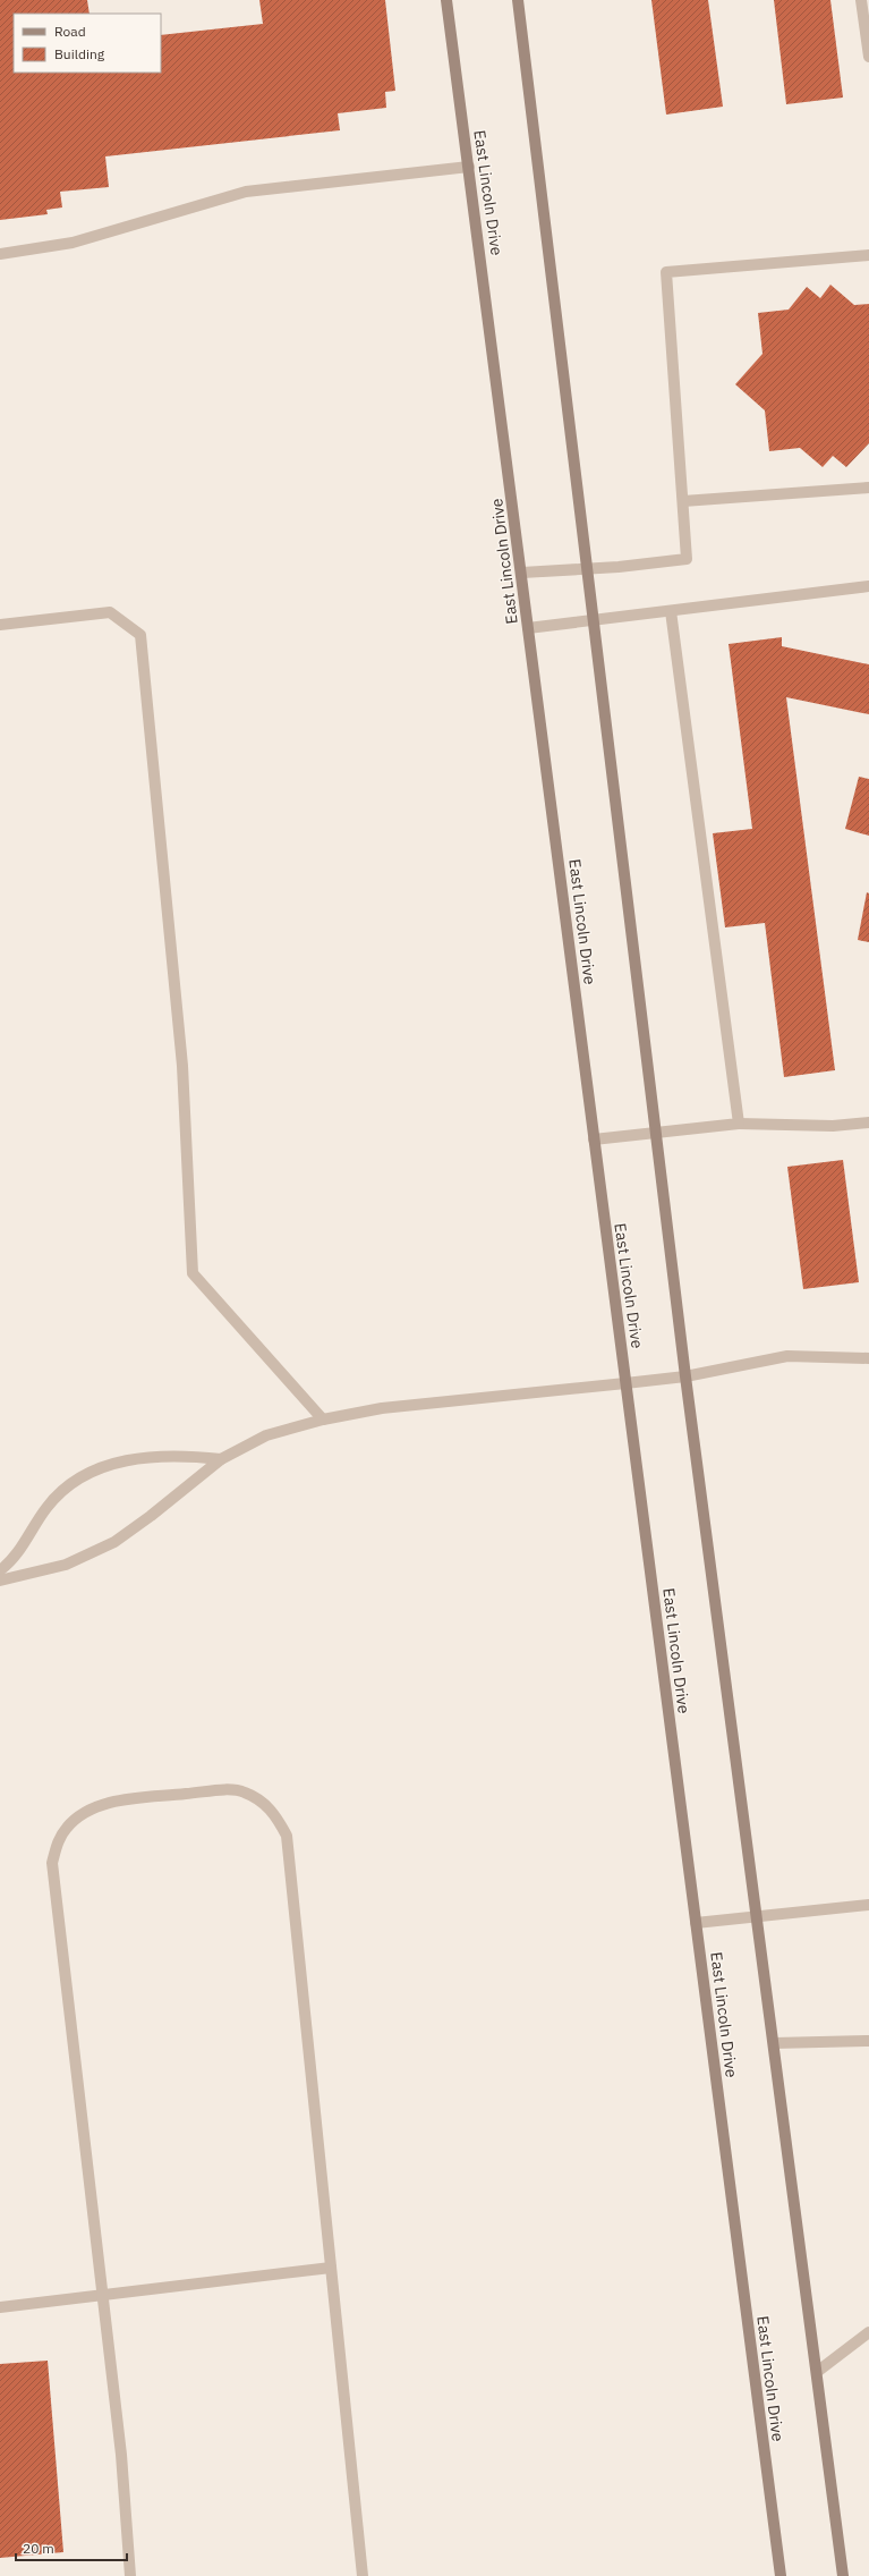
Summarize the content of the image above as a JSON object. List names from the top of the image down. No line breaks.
{"streets":{"main road":["East Lincoln Drive"]},"legend":["Road","Building"],"scale_bar":"20 m"}
